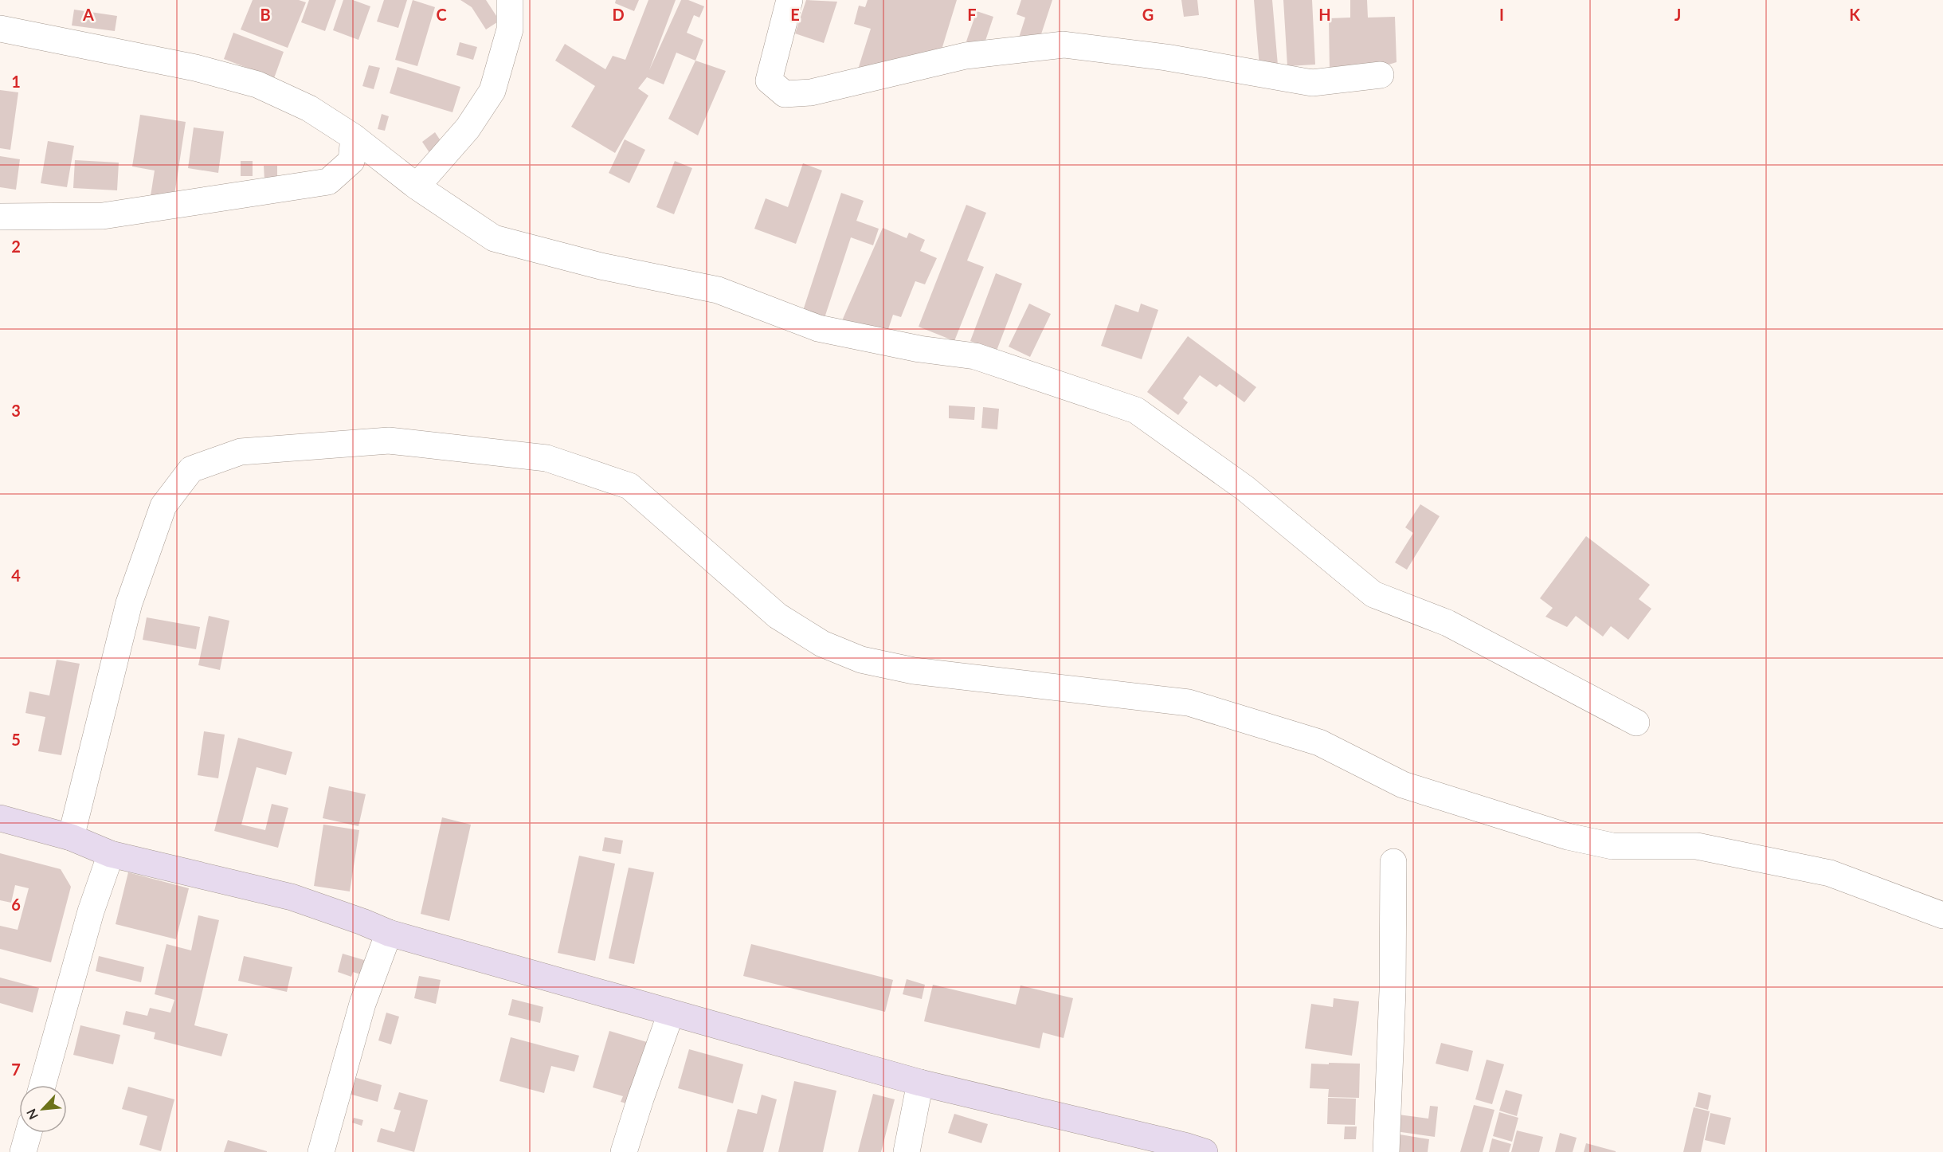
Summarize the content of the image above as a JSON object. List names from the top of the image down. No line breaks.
{"north":"bottom left","grid":{"columns":["A","B","C","D","E","F","G","H","I","J","K"],"rows":["1","2","3","4","5","6","7"]}}
